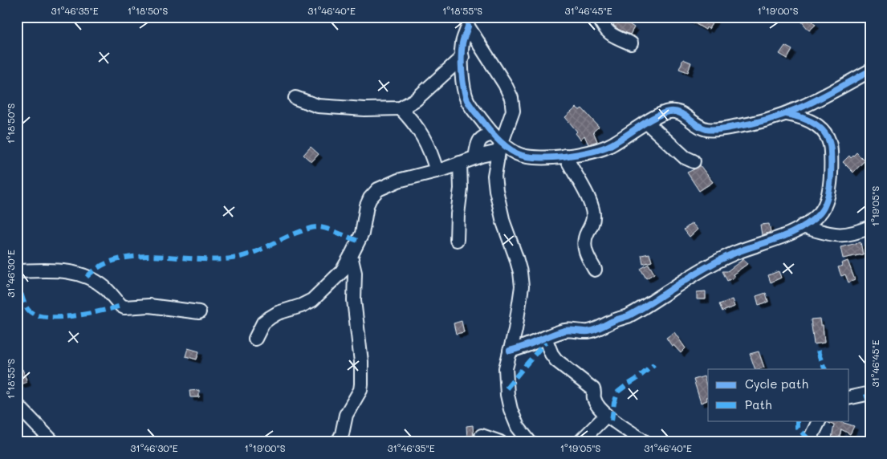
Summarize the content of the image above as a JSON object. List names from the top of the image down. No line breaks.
{"legend":["Cycle path","Path"],"coordinates":["31°46'35\"E","1°18'50\"S","31°46'40\"E","1°18'55\"S","31°46'45\"E","1°19'00\"S","1°19'05\"S","31°46'30\"E"]}
